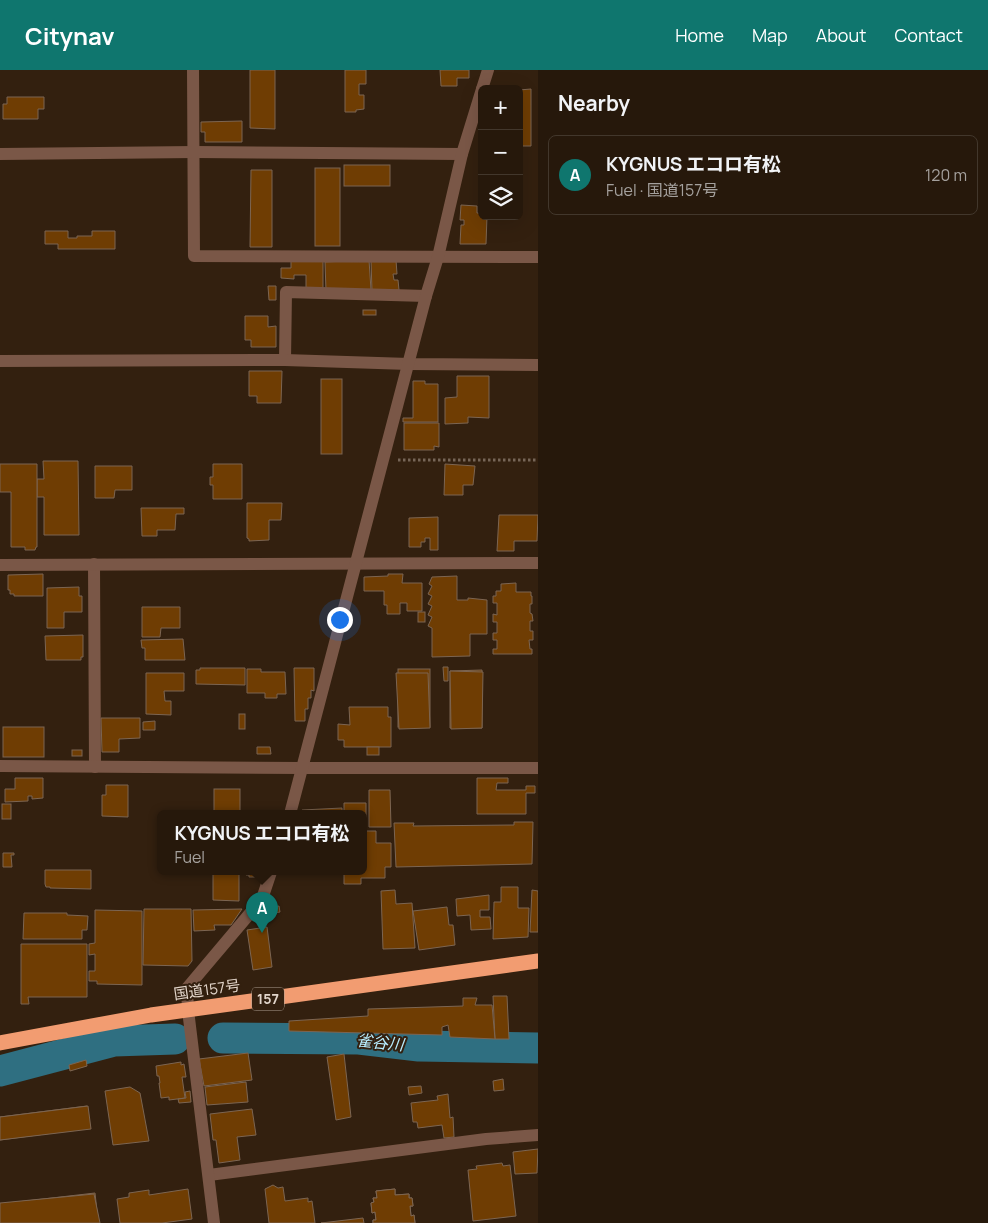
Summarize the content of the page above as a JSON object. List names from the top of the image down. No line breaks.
{"streets":{"highway":["国道157号","157"]},"water":["雀谷川"],"page":{"header":"Citynav","nav":["Home","Map","About","Contact"],"heading":"Nearby","map_buttons":["+","−"],"list":[{"mark":"A","name":"KYGNUS エコロ有松","note":"Fuel · 国道157号","value":"120 m"}],"popup":["KYGNUS エコロ有松","Fuel"],"pins":"A"}}
